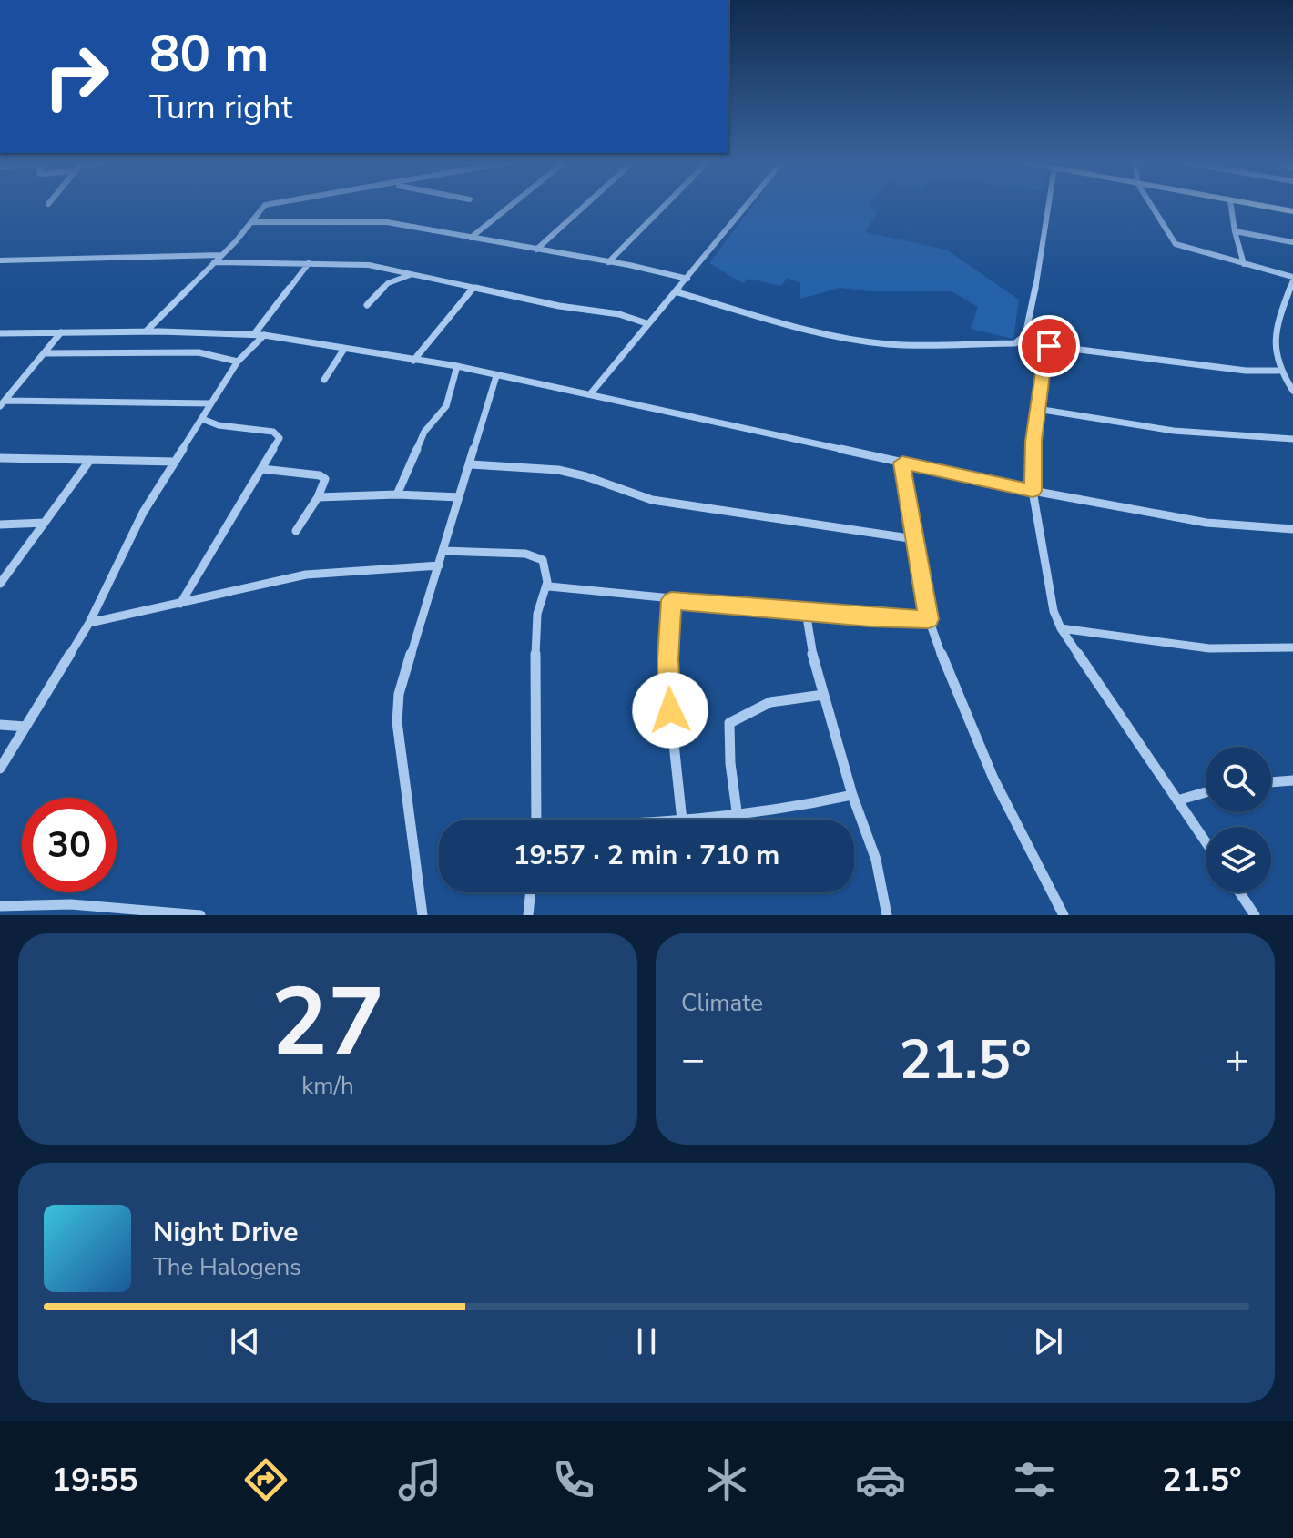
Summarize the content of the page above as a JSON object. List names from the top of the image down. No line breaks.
{"page":{"turn":["80 m","Turn right"],"limit":"30","trip":"19:57 · 2 min · 710 m","tile":[["27","km/h"],"Climate"],"heat":["−","21.5°","+"],"song":["Night Drive","The Halogens"],"tabs":["19:55","21.5°"]}}
